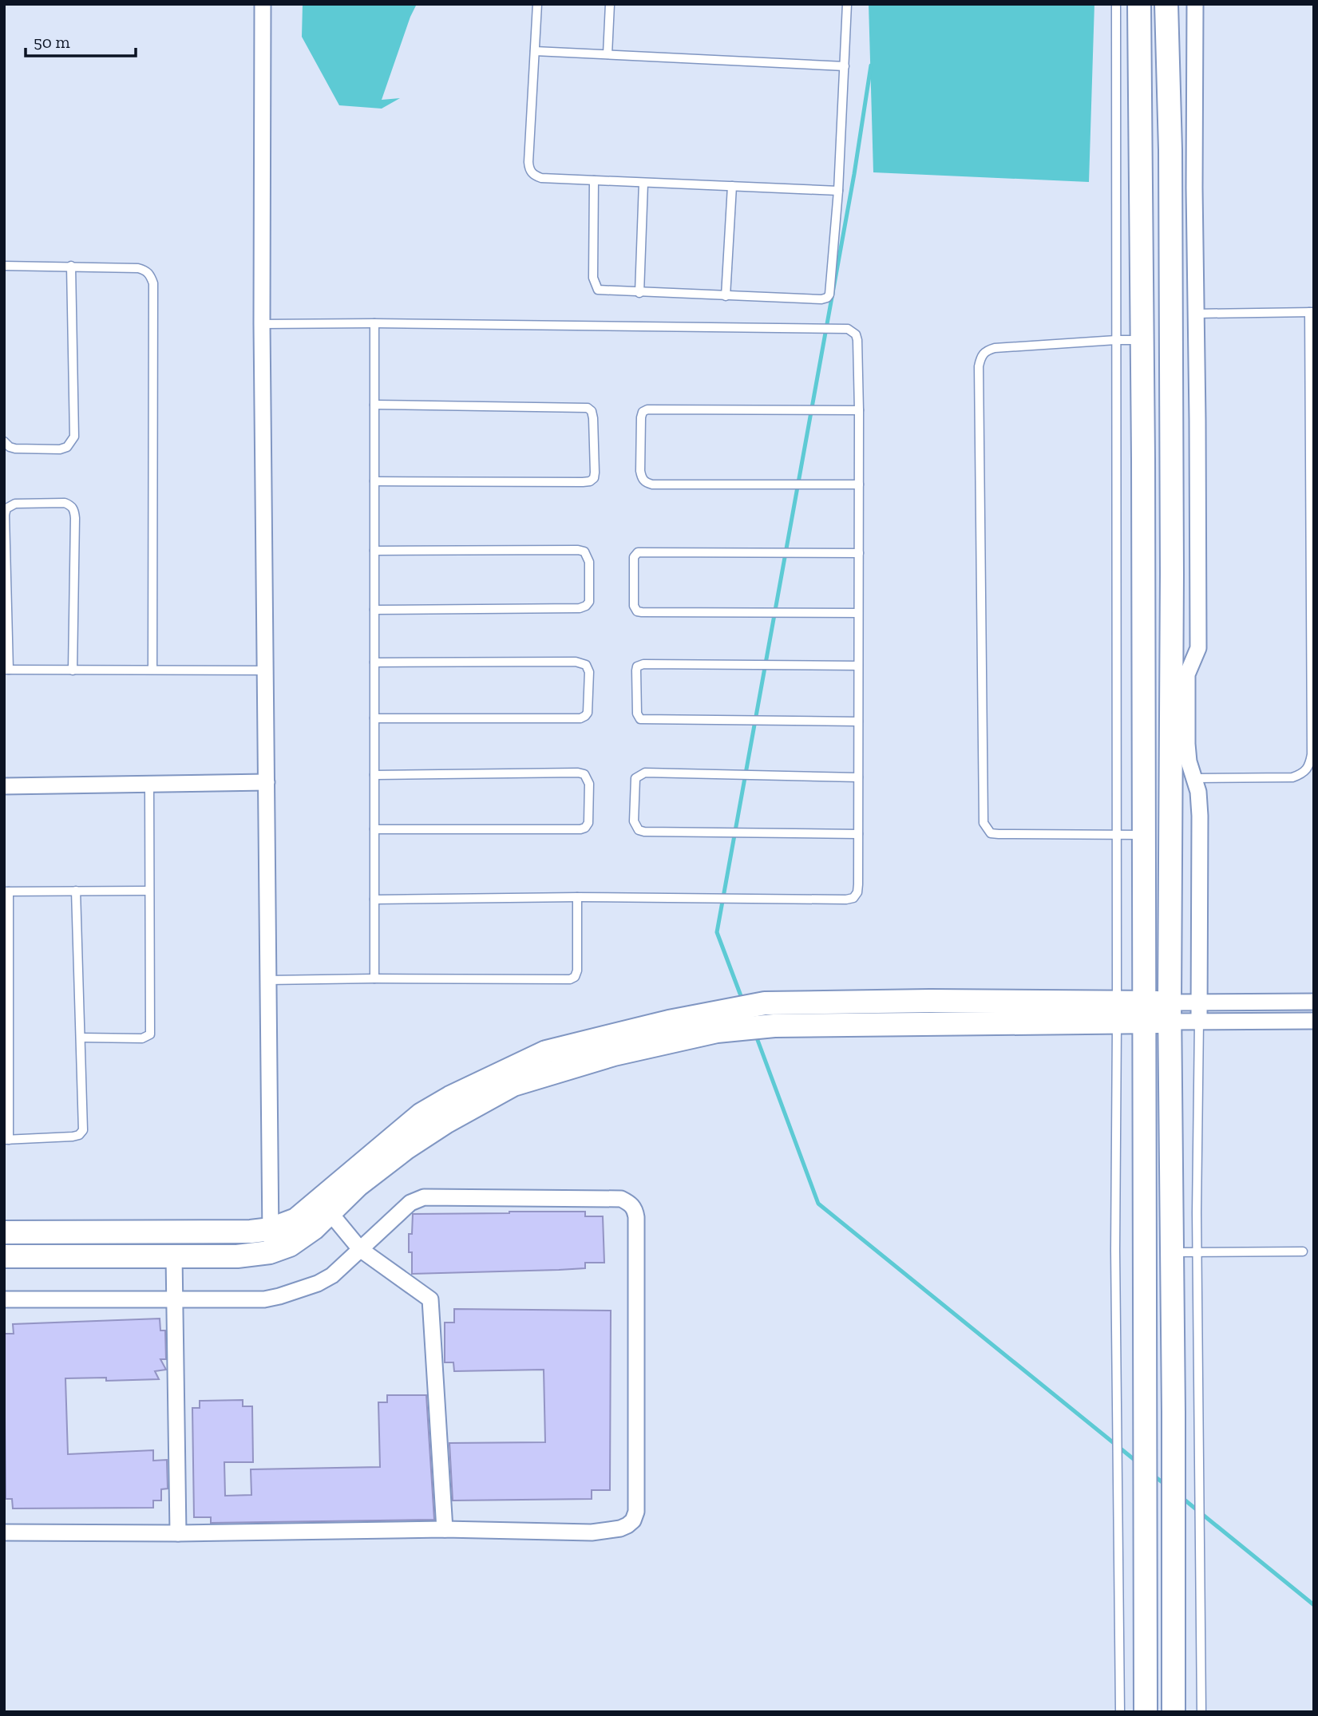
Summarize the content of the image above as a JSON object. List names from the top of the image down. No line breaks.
{"scale_bar":"50 m"}
